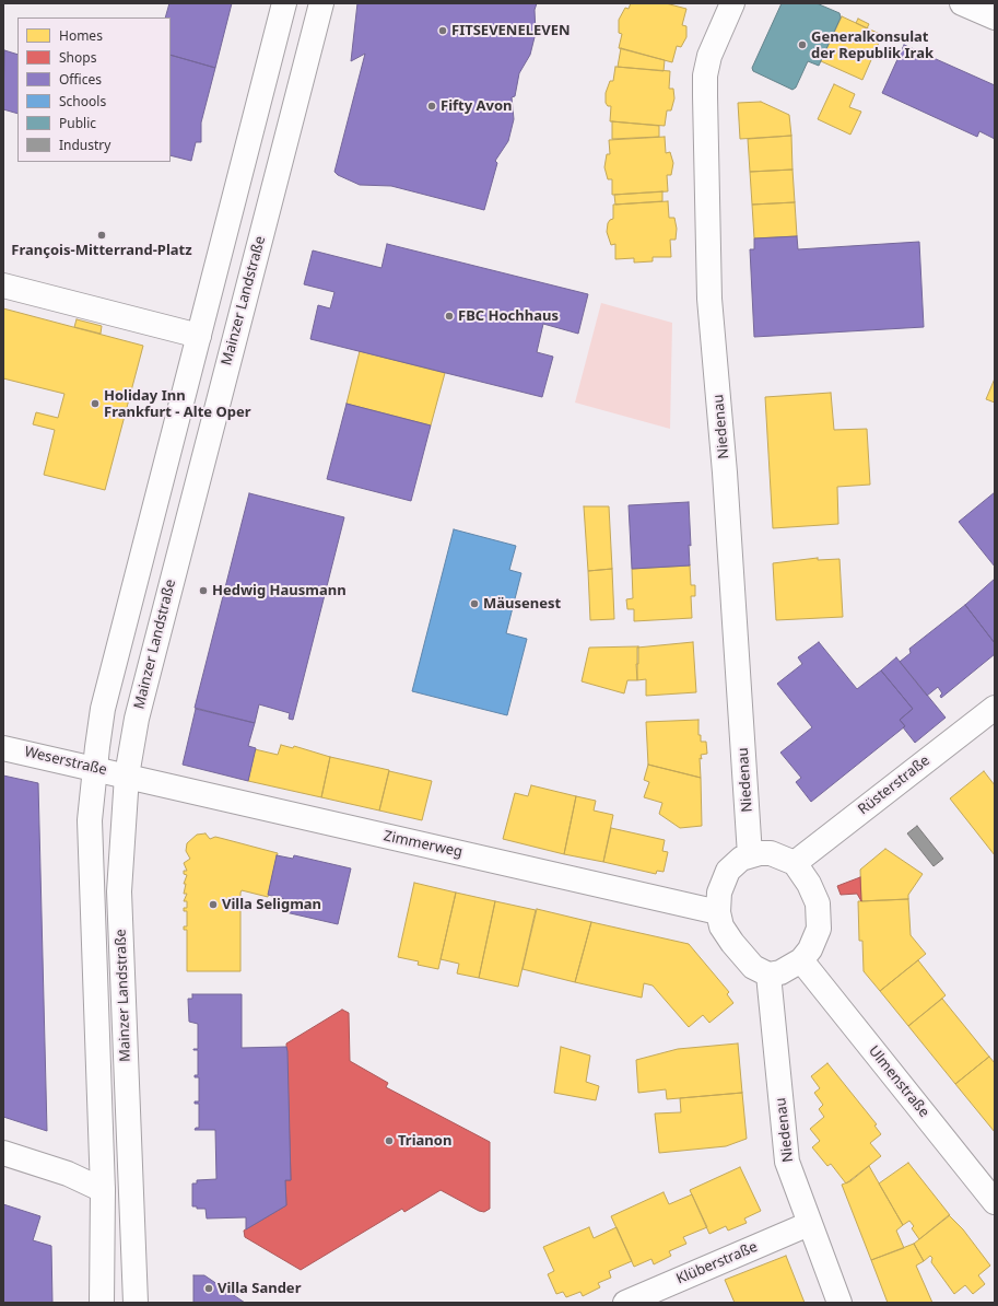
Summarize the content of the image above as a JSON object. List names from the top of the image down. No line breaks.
{"streets":{"street":["Mainzer Landstraße","Niedenau","Weserstraße","Rüsterstraße","Zimmerweg","Ulmenstraße","Klüberstraße"]},"crossings":[["Mainzer Landstraße","Weserstraße"],["Mainzer Landstraße","Zimmerweg"],["Niedenau","Rüsterstraße"],["Niedenau","Zimmerweg"],["Niedenau","Ulmenstraße"],["Niedenau","Klüberstraße"],["Weserstraße","Zimmerweg"],["Rüsterstraße","Zimmerweg"],["Rüsterstraße","Ulmenstraße"],["Zimmerweg","Ulmenstraße"]],"places":["FITSEVENELEVEN","Generalkonsulat der Republik Irak","Fifty Avon","François-Mitterrand-Platz","FBC Hochhaus","Holiday Inn Frankfurt - Alte Oper","Hedwig Hausmann","Mäusenest","Villa Seligman","Trianon","Villa Sander"],"legend":["Homes","Shops","Offices","Schools","Public","Industry"]}
